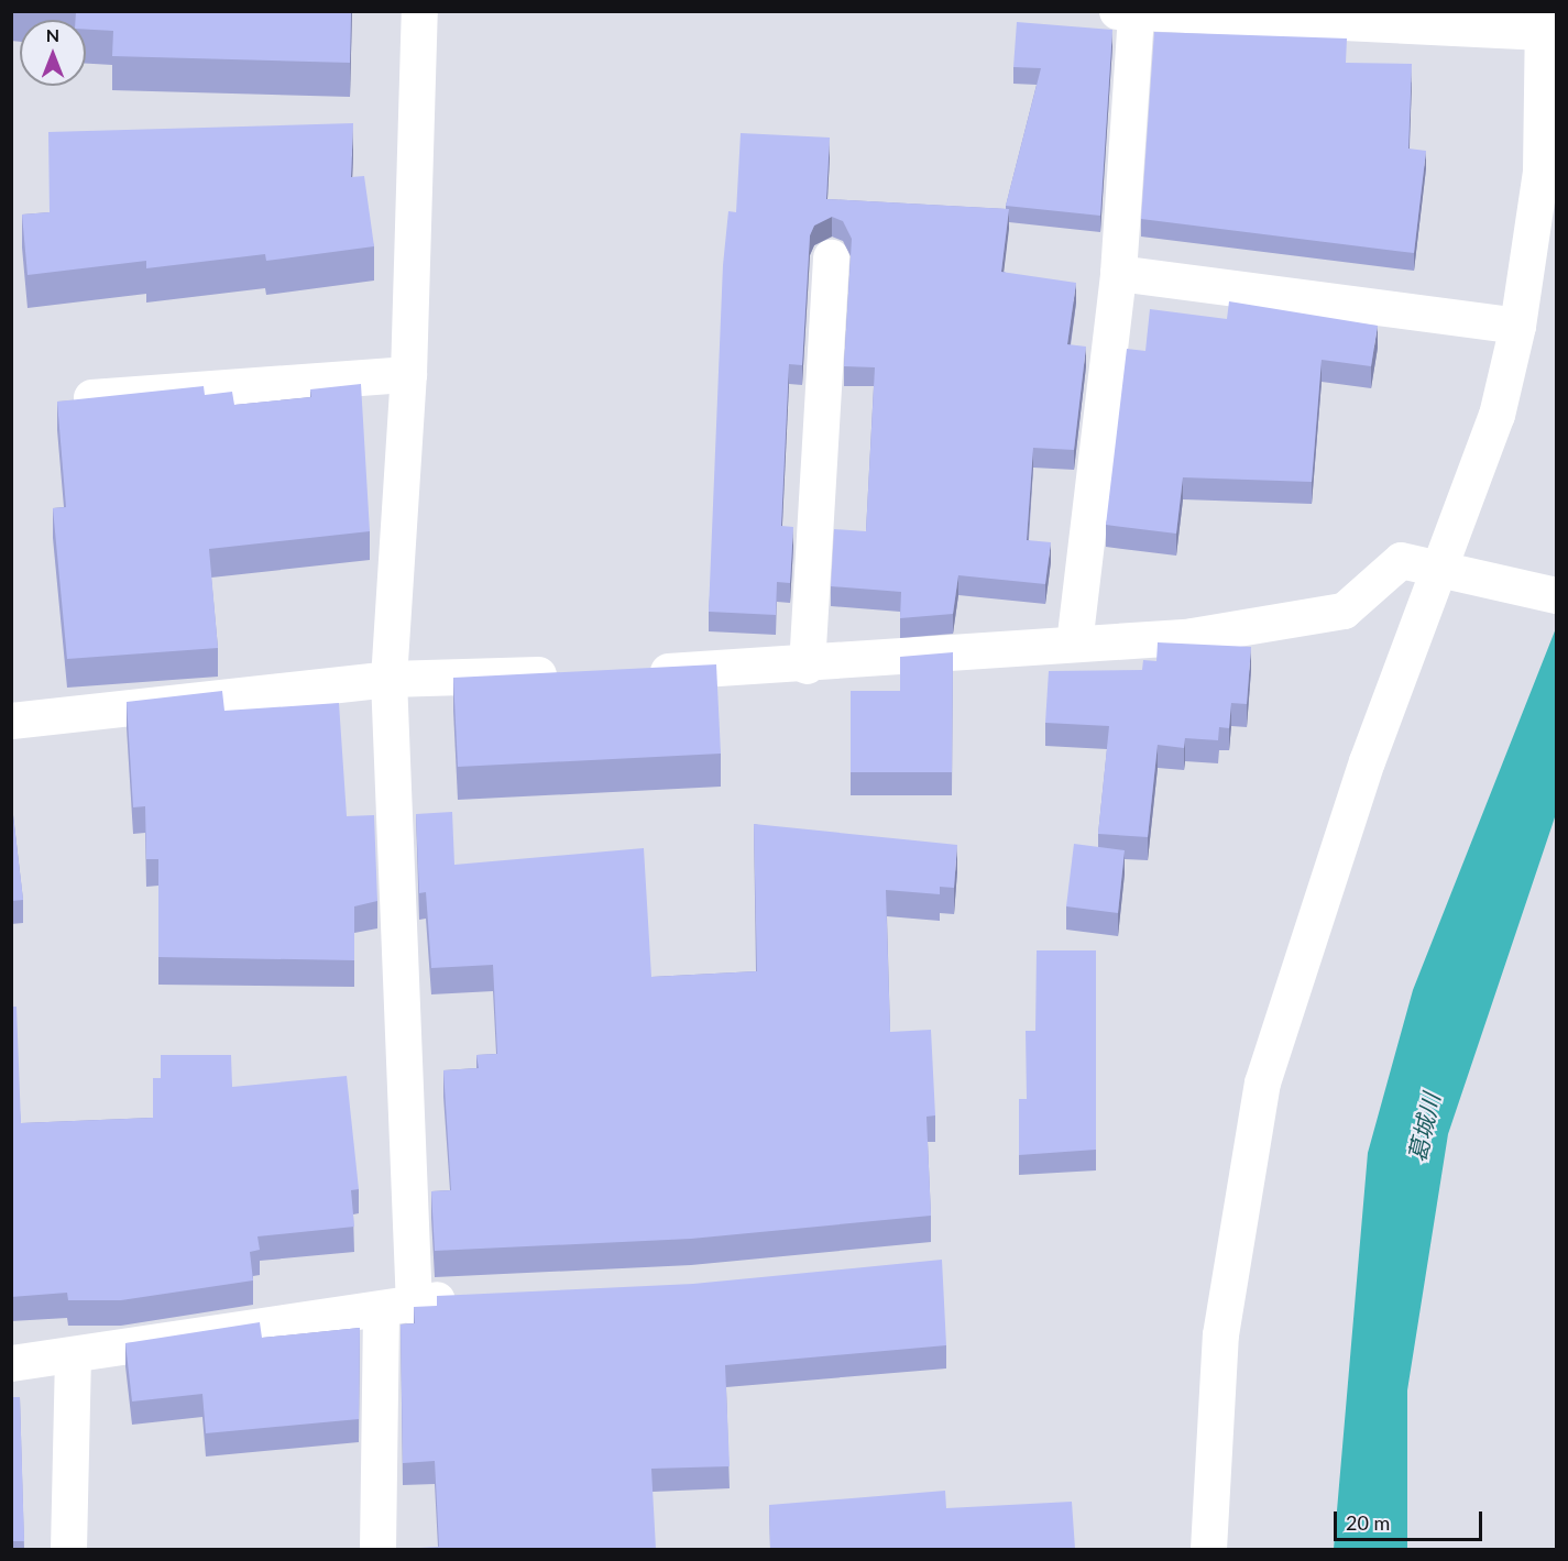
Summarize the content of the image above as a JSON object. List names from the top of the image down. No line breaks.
{"water":["葛城川"],"scale_bar":"20 m","north":"top"}
